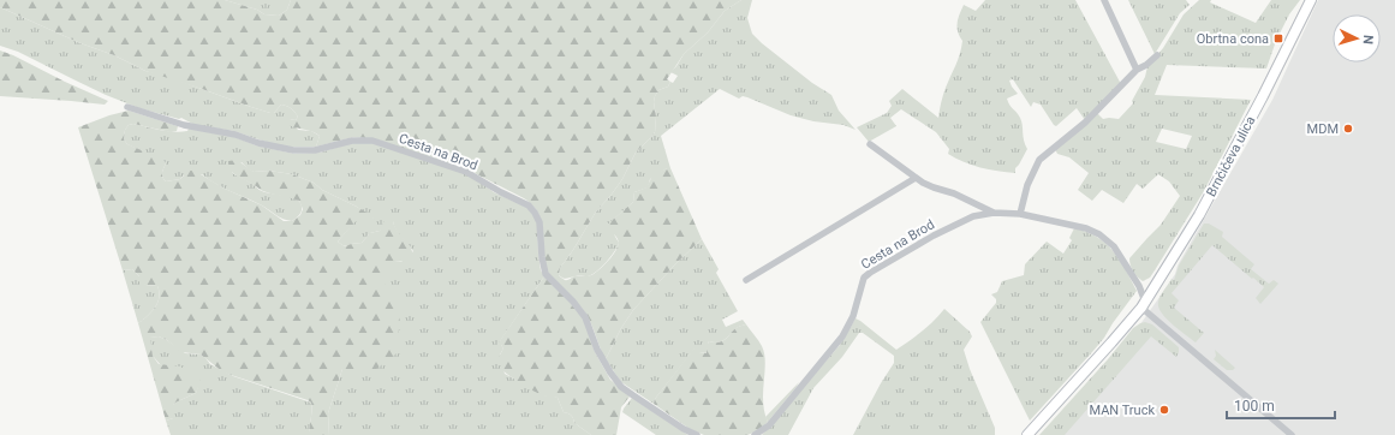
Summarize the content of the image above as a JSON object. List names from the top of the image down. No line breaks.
{"streets":{"street":["Cesta na Brod","Brnčičeva ulica"]},"crossings":[["Cesta na Brod","Brnčičeva ulica"]],"places":{"transit":["Obrtna cona"],"other":["MDM","MAN Truck"]},"scale_bar":"100 m","north":"right"}
